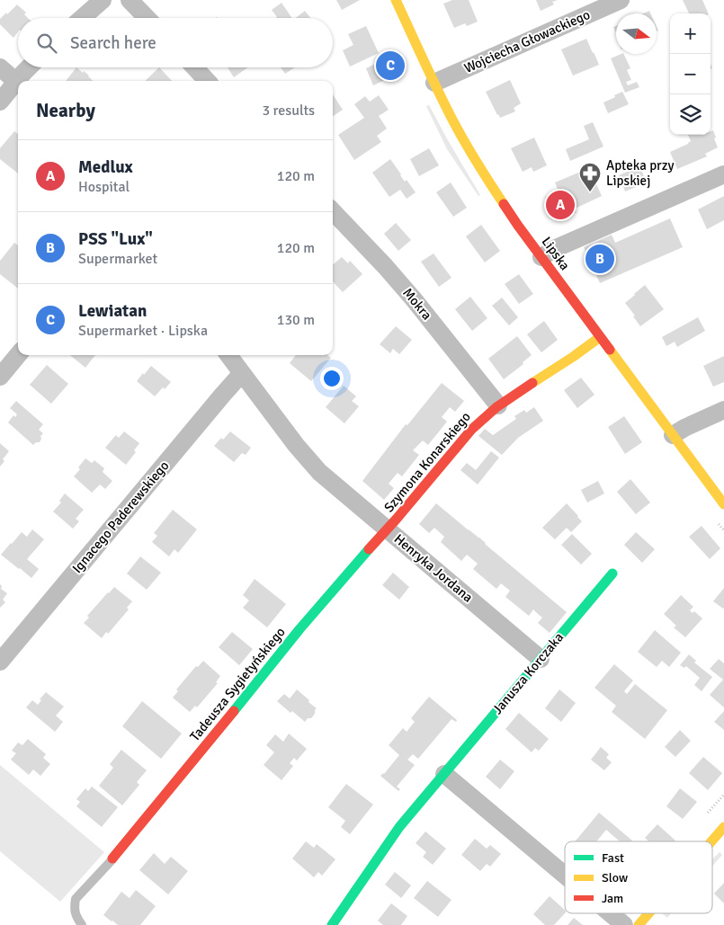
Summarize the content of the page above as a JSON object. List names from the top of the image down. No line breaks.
{"streets":{"street":["Wojciecha Głowackiego","Lipska","Mokra","Szymona Konarskiego","Ignacego Paderewskiego","Henryka Jordana","Janusza Korczaka","Tadeusza Sygietyńskiego"]},"crossings":[["Wojciecha Głowackiego","Lipska"],["Lipska","Szymona Konarskiego"],["Mokra","Szymona Konarskiego"],["Szymona Konarskiego","Henryka Jordana"],["Szymona Konarskiego","Tadeusza Sygietyńskiego"],["Ignacego Paderewskiego","Henryka Jordana"],["Henryka Jordana","Janusza Korczaka"],["Henryka Jordana","Tadeusza Sygietyńskiego"]],"places":{"pharmacy":["Apteka przy Lipskiej"]},"legend":["Fast","Slow","Jam"],"north":"right","page":{"map_buttons":["+","−"],"search":"Search here","pins":["C","A","B"],"heading":["Nearby","3 results"],"list":[{"mark":"A","name":"Medlux","note":"Hospital","value":"120 m"},{"mark":"B","name":"PSS \"Lux\"","note":"Supermarket","value":"120 m"},{"mark":"C","name":"Lewiatan","note":"Supermarket · Lipska","value":"130 m"}]}}
